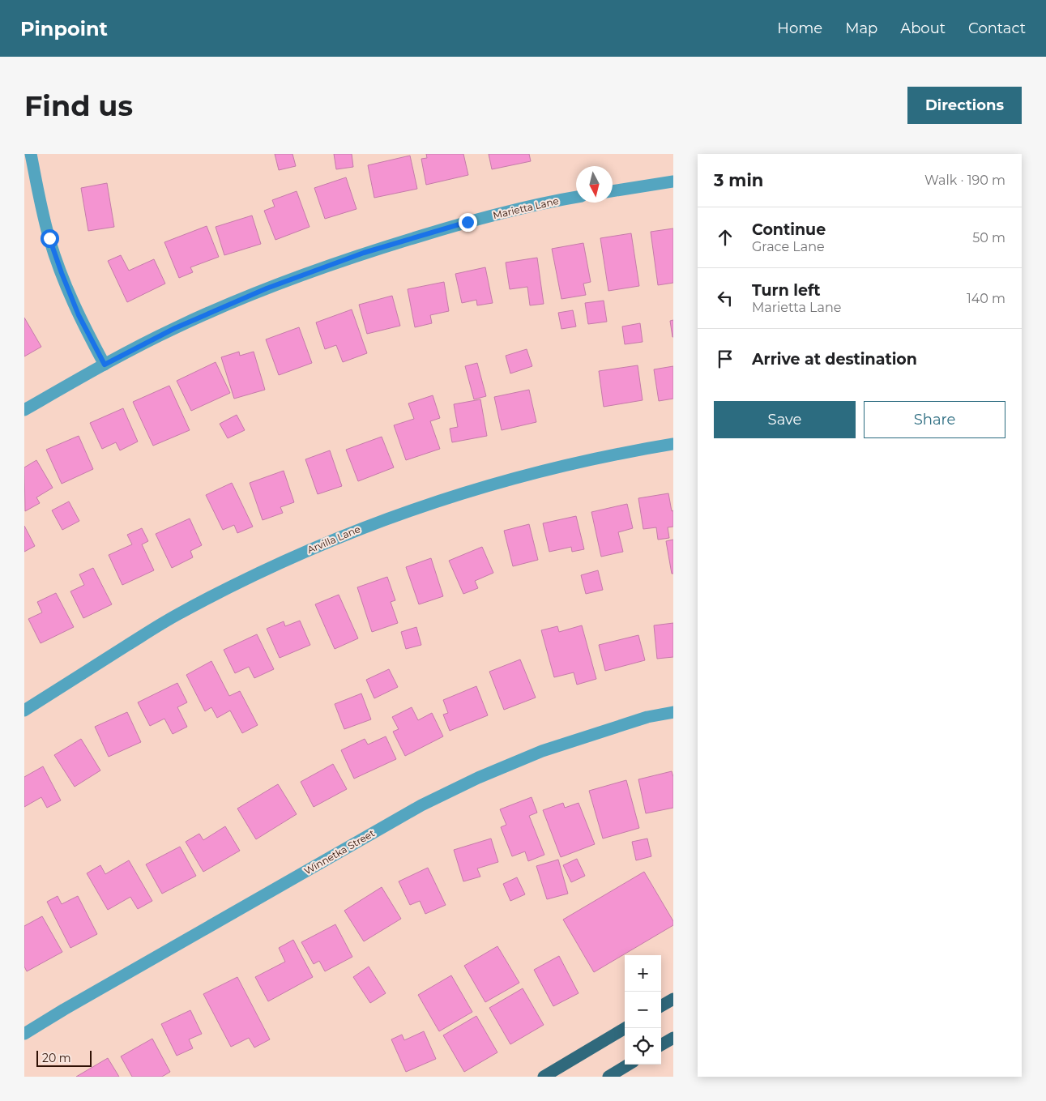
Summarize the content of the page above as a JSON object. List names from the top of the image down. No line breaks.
{"streets":{"street":["Marietta Lane","Arvilla Lane","Winnetka Street"]},"scale_bar":"20 m","north":"bottom","page":{"header":"Pinpoint","nav":["Home","Map","About","Contact"],"buttons":["Directions",["Save","Share"]],"title":"Find us","heading":["3 min","Walk · 190 m"],"list":[["Continue","Grace Lane","50 m"],["Turn left","Marietta Lane","140 m"],"Arrive at destination"],"map_buttons":["+","−"],"scale":"20 m"}}
